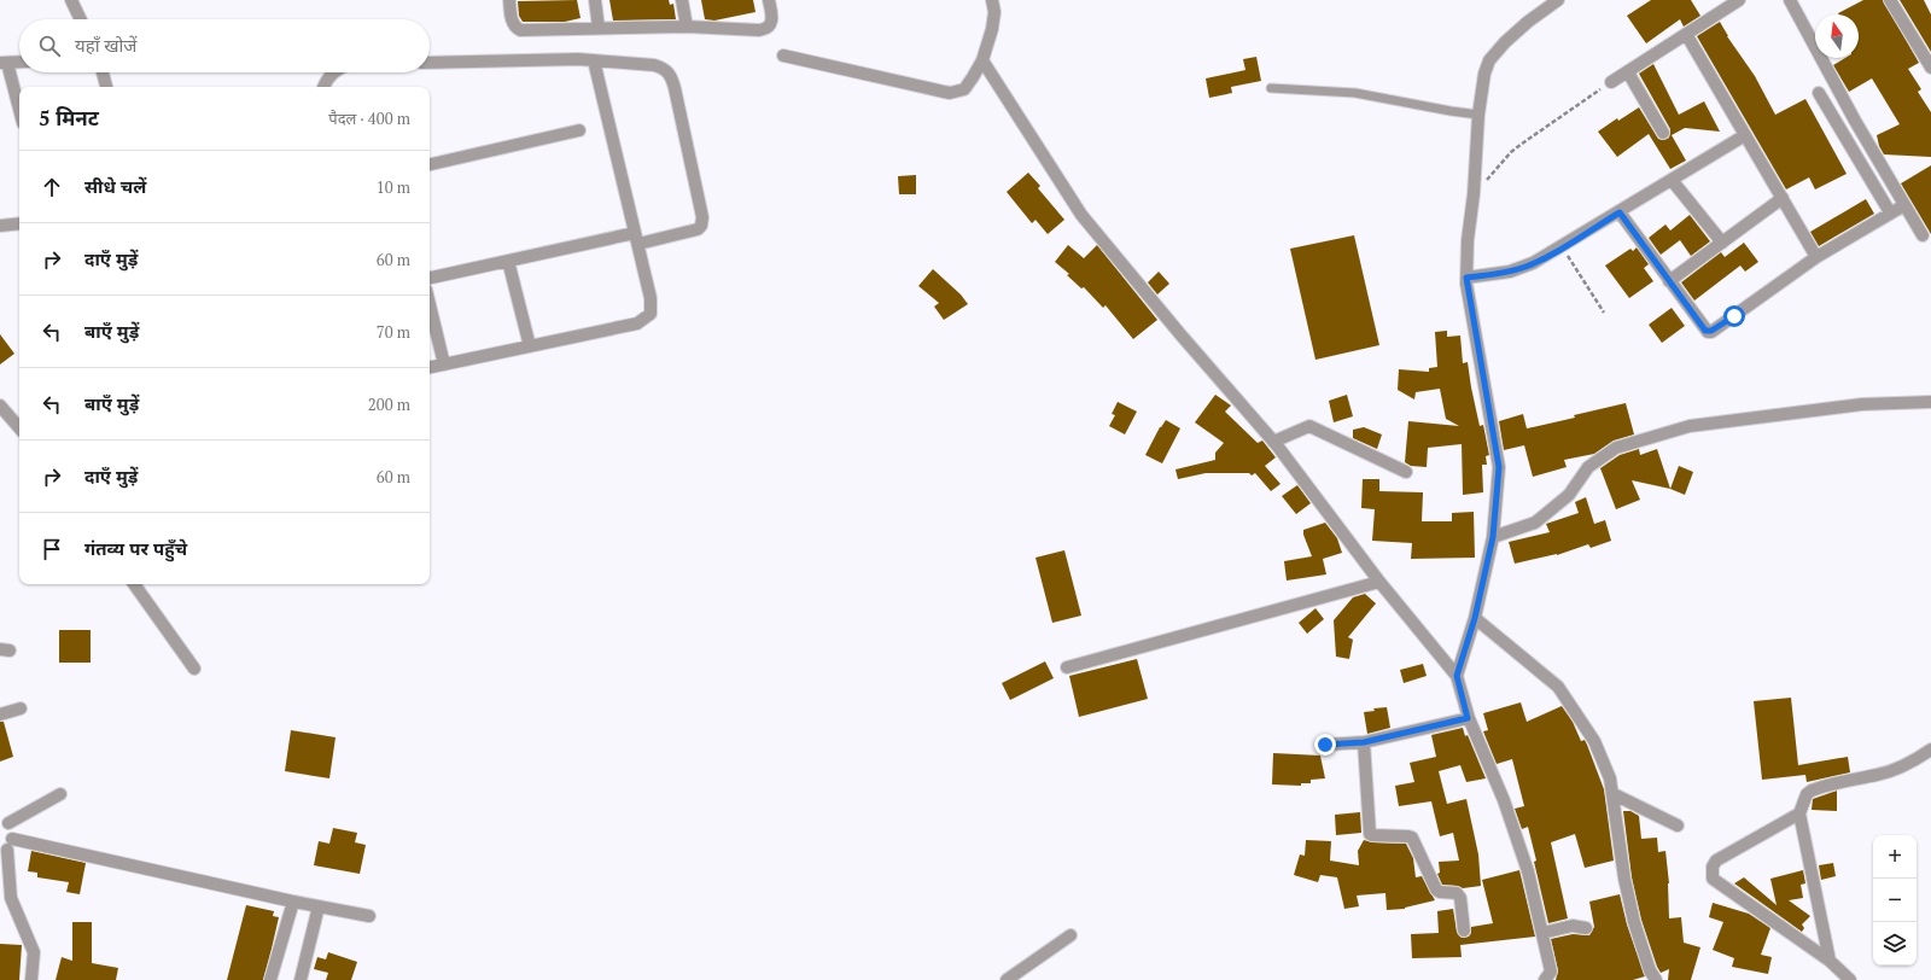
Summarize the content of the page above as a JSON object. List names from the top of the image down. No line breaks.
{"north":"top","page":{"search":"यहाँ खोजें","heading":["5 मिनट","पैदल · 400 m"],"list":[["सीधे चलें","10 m"],["दाएँ मुड़ें","60 m"],["बाएँ मुड़ें","70 m"],["बाएँ मुड़ें","200 m"],["दाएँ मुड़ें","60 m"],"गंतव्य पर पहुँचे"],"map_buttons":["+","−"]}}
